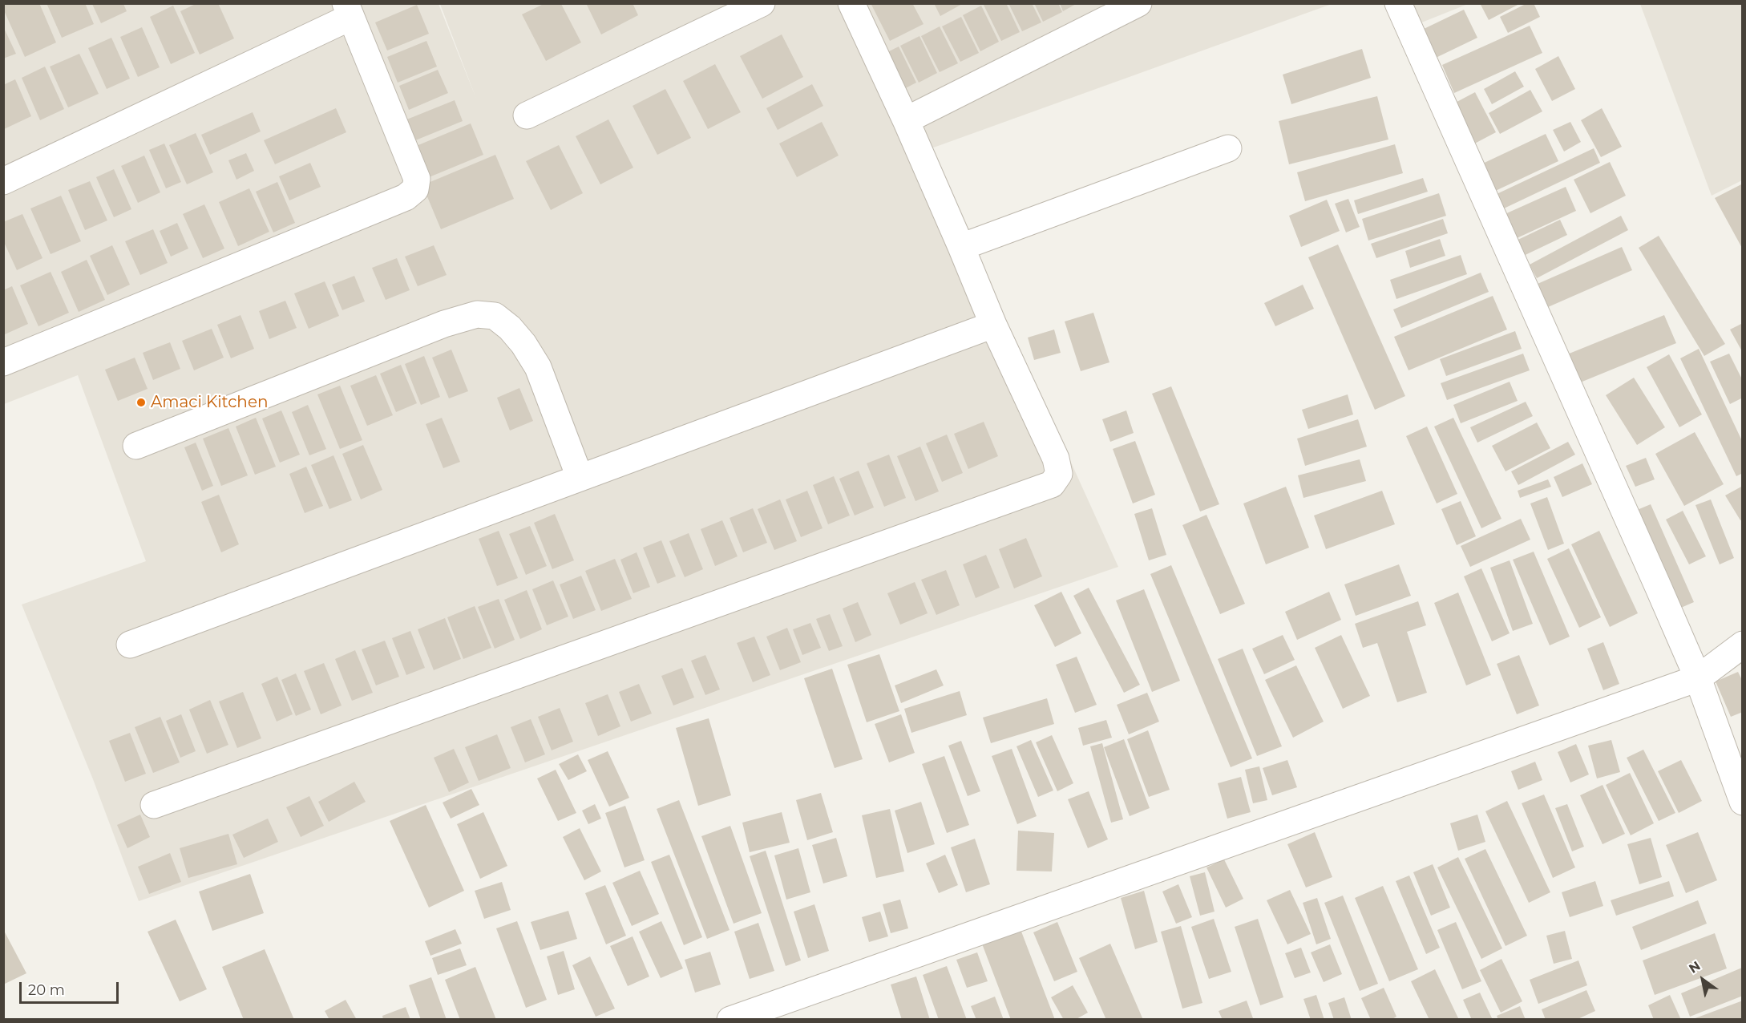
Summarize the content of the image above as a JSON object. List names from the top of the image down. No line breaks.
{"places":["Amaci Kitchen"],"scale_bar":"20 m","north":"top left"}
